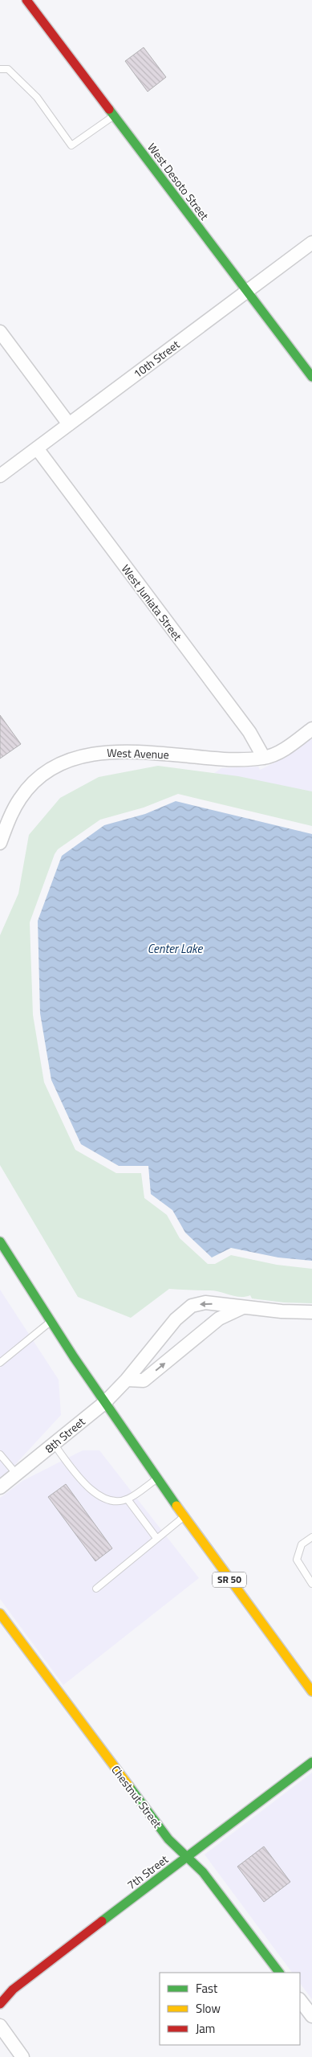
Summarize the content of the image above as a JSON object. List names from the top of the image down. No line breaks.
{"streets":{"main road":["West Desoto Street","SR 50","Chestnut Street","7th Street"],"street":["10th Street","West Juniata Street","West Avenue","8th Street"]},"crossings":[["West Desoto Street","10th Street"],["10th Street","West Juniata Street"],["West Juniata Street","West Avenue"],["8th Street","SR 50"],["Chestnut Street","7th Street"]],"water":["Center Lake"],"legend":["Fast","Slow","Jam"]}
